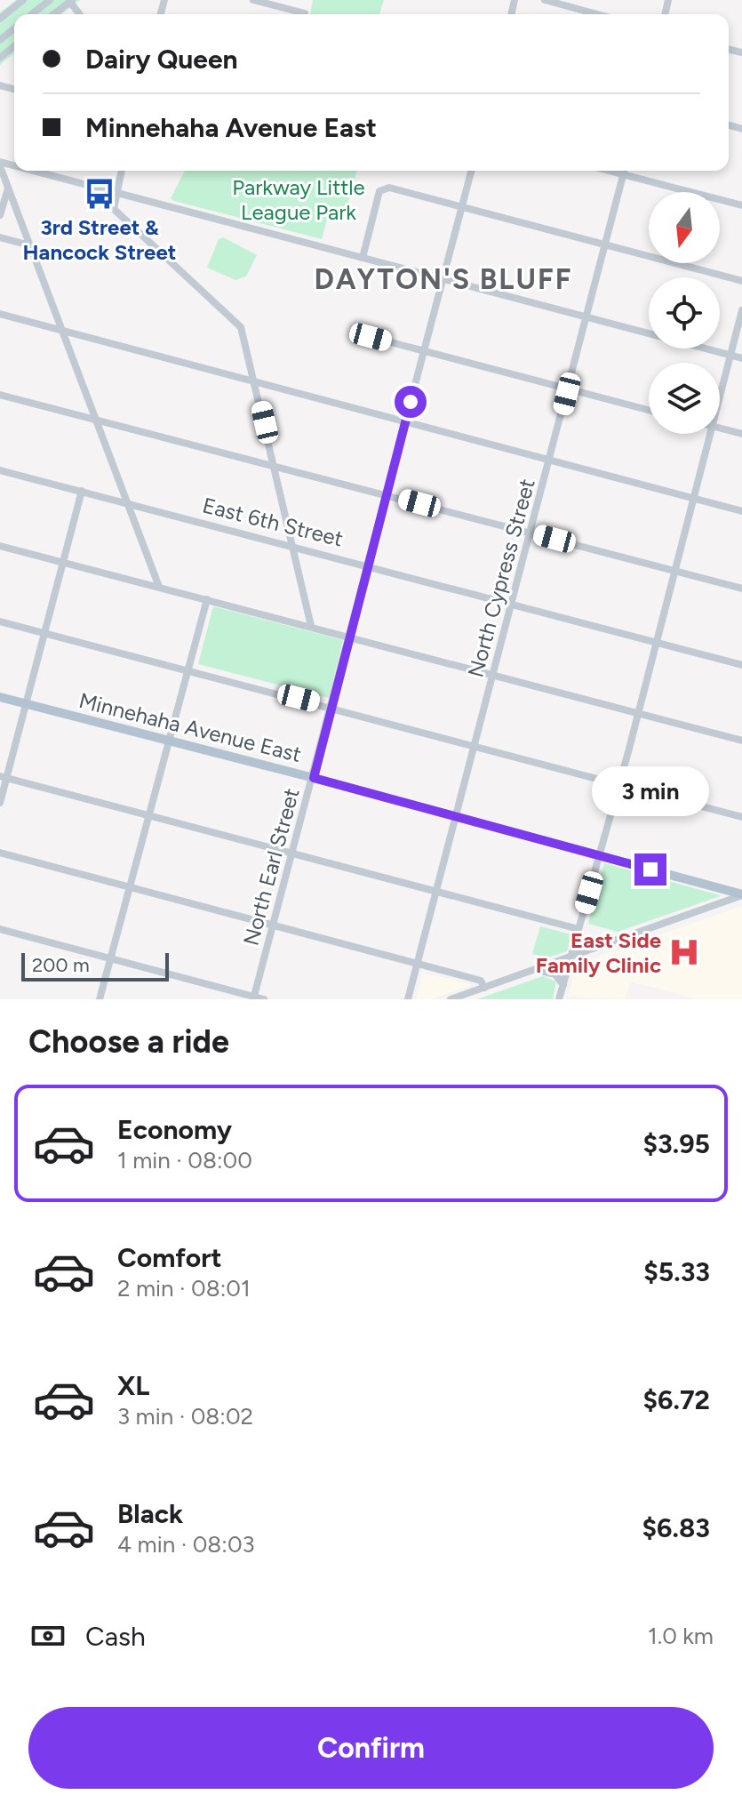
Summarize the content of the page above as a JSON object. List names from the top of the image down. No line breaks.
{"streets":{"main road":["Minnehaha Avenue East"],"street":["East 6th Street","North Cypress Street","North Earl Street"]},"crossings":[["East 6th Street","North Cypress Street"],["East 6th Street","North Earl Street"],["North Cypress Street","Minnehaha Avenue East"],["Minnehaha Avenue East","North Earl Street"]],"districts":["DAYTON'S BLUFF"],"parks":["Parkway Little League Park"],"places":{"bus stop":["3rd Street & Hancock Street"],"hospital":["East Side Family Clinic"]},"scale_bar":"200 m","north":"bottom","page":{"banner":["Dairy Queen","Minnehaha Avenue East"],"bubble":"3 min","scale":"200 m","heading":"Choose a ride","list":[{"name":"Economy","note":"1 min · 08:00","value":"$3.95"},{"name":"Comfort","note":"2 min · 08:01","value":"$5.33"},{"name":"XL","note":"3 min · 08:02","value":"$6.72"},{"name":"Black","note":"4 min · 08:03","value":"$6.83"}],"pay":["Cash","1.0 km"],"buttons":"Confirm"}}
